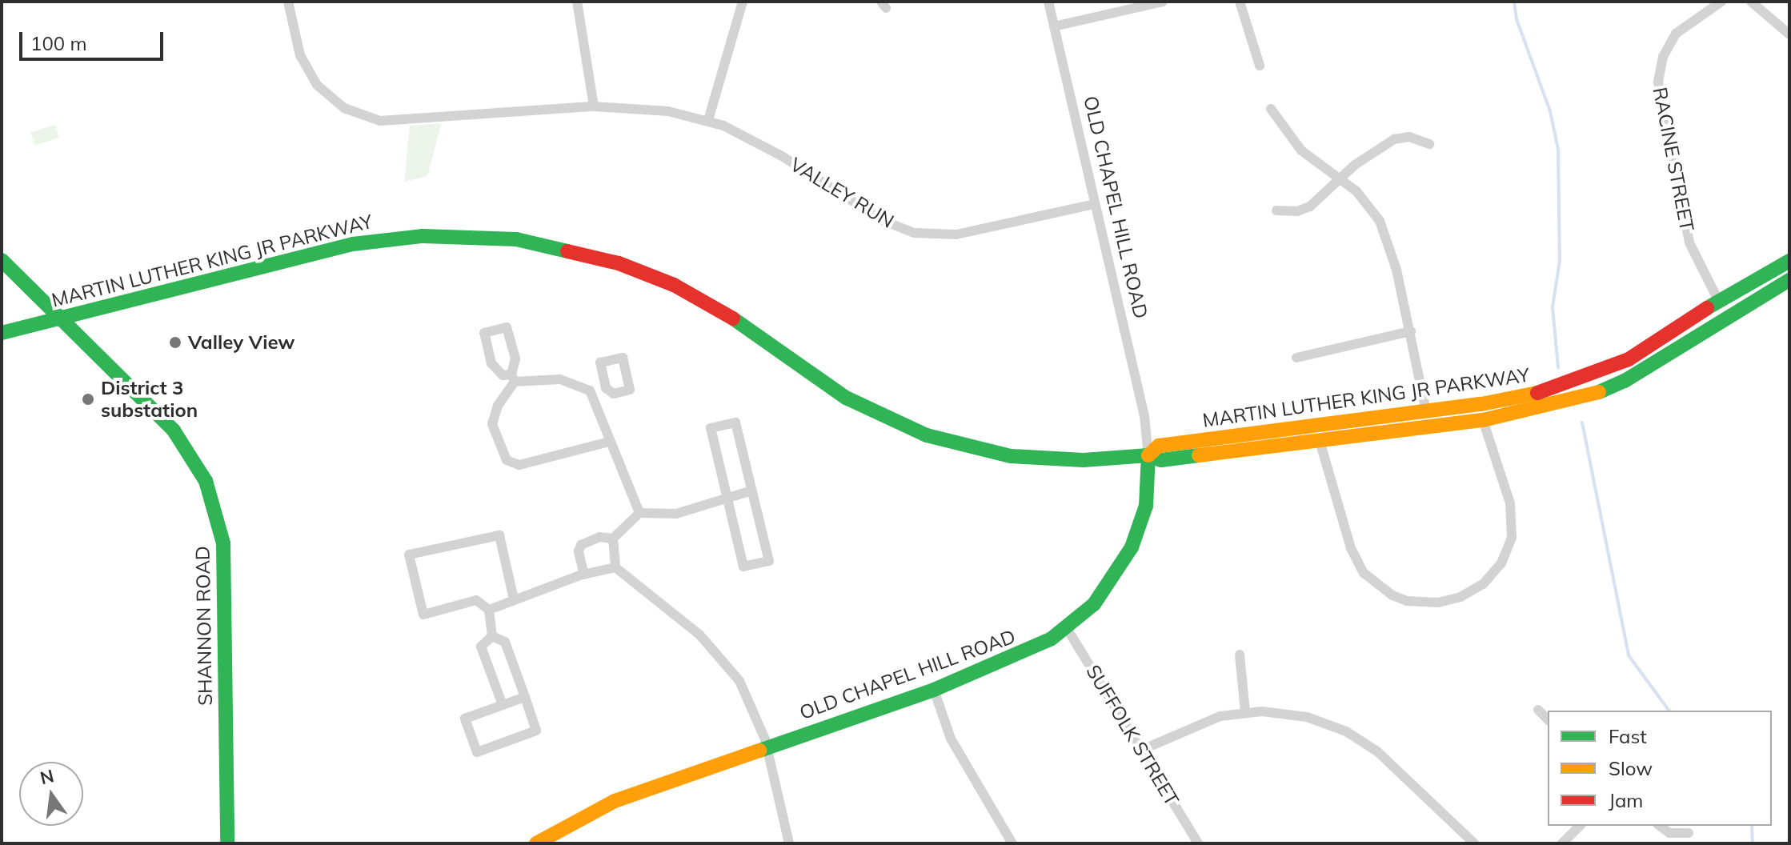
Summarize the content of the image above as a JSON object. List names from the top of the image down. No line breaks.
{"streets":{"main road":["OLD CHAPEL HILL ROAD","MARTIN LUTHER KING JR PARKWAY","SHANNON ROAD"],"street":["RACINE STREET","VALLEY RUN","SUFFOLK STREET"]},"crossings":[["RACINE STREET","MARTIN LUTHER KING JR PARKWAY"],["VALLEY RUN","OLD CHAPEL HILL ROAD"],["OLD CHAPEL HILL ROAD","MARTIN LUTHER KING JR PARKWAY"],["OLD CHAPEL HILL ROAD","SUFFOLK STREET"],["MARTIN LUTHER KING JR PARKWAY","SHANNON ROAD"]],"places":["Valley View","District 3 substation"],"legend":["Fast","Slow","Jam"],"scale_bar":"100 m","north":"top"}
